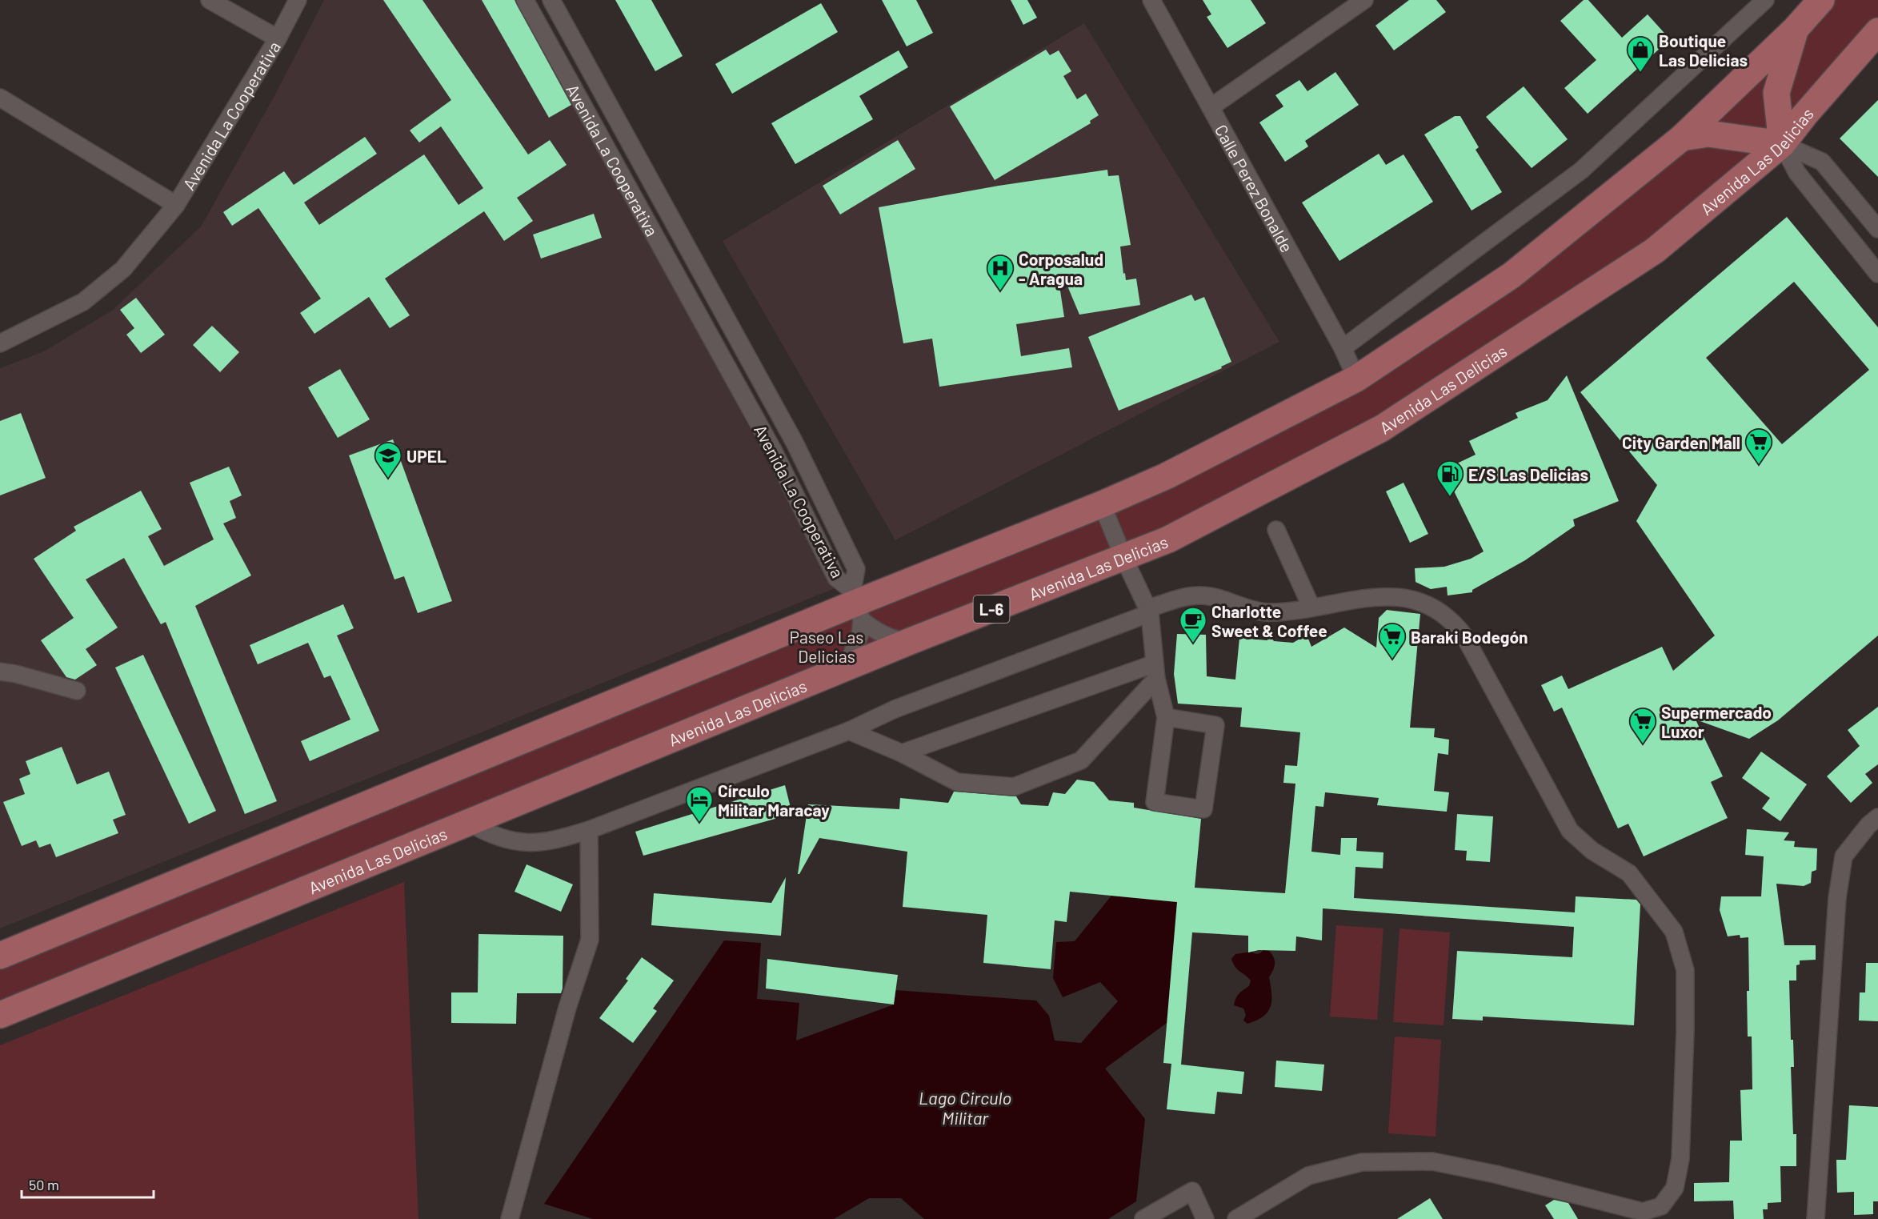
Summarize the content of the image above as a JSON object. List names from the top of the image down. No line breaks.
{"streets":{"main road":["Avenida Las Delicias","L-6"],"street":["Avenida La Cooperativa","Calle Perez Bonalde"]},"water":["Lago Circulo Militar"],"parks":["Paseo Las Delicias"],"places":{"shop":["Boutique Las Delicias"],"hospital":["Corposalud - Aragua"],"supermarket":["City Garden Mall","Baraki Bodegón","Supermercado Luxor"],"school or university":["UPEL"],"fuel station":["E/S Las Delicias"],"cafe":["Charlotte Sweet & Coffee"],"hotel":["Círculo Militar Maracay"]},"scale_bar":"50 m"}
